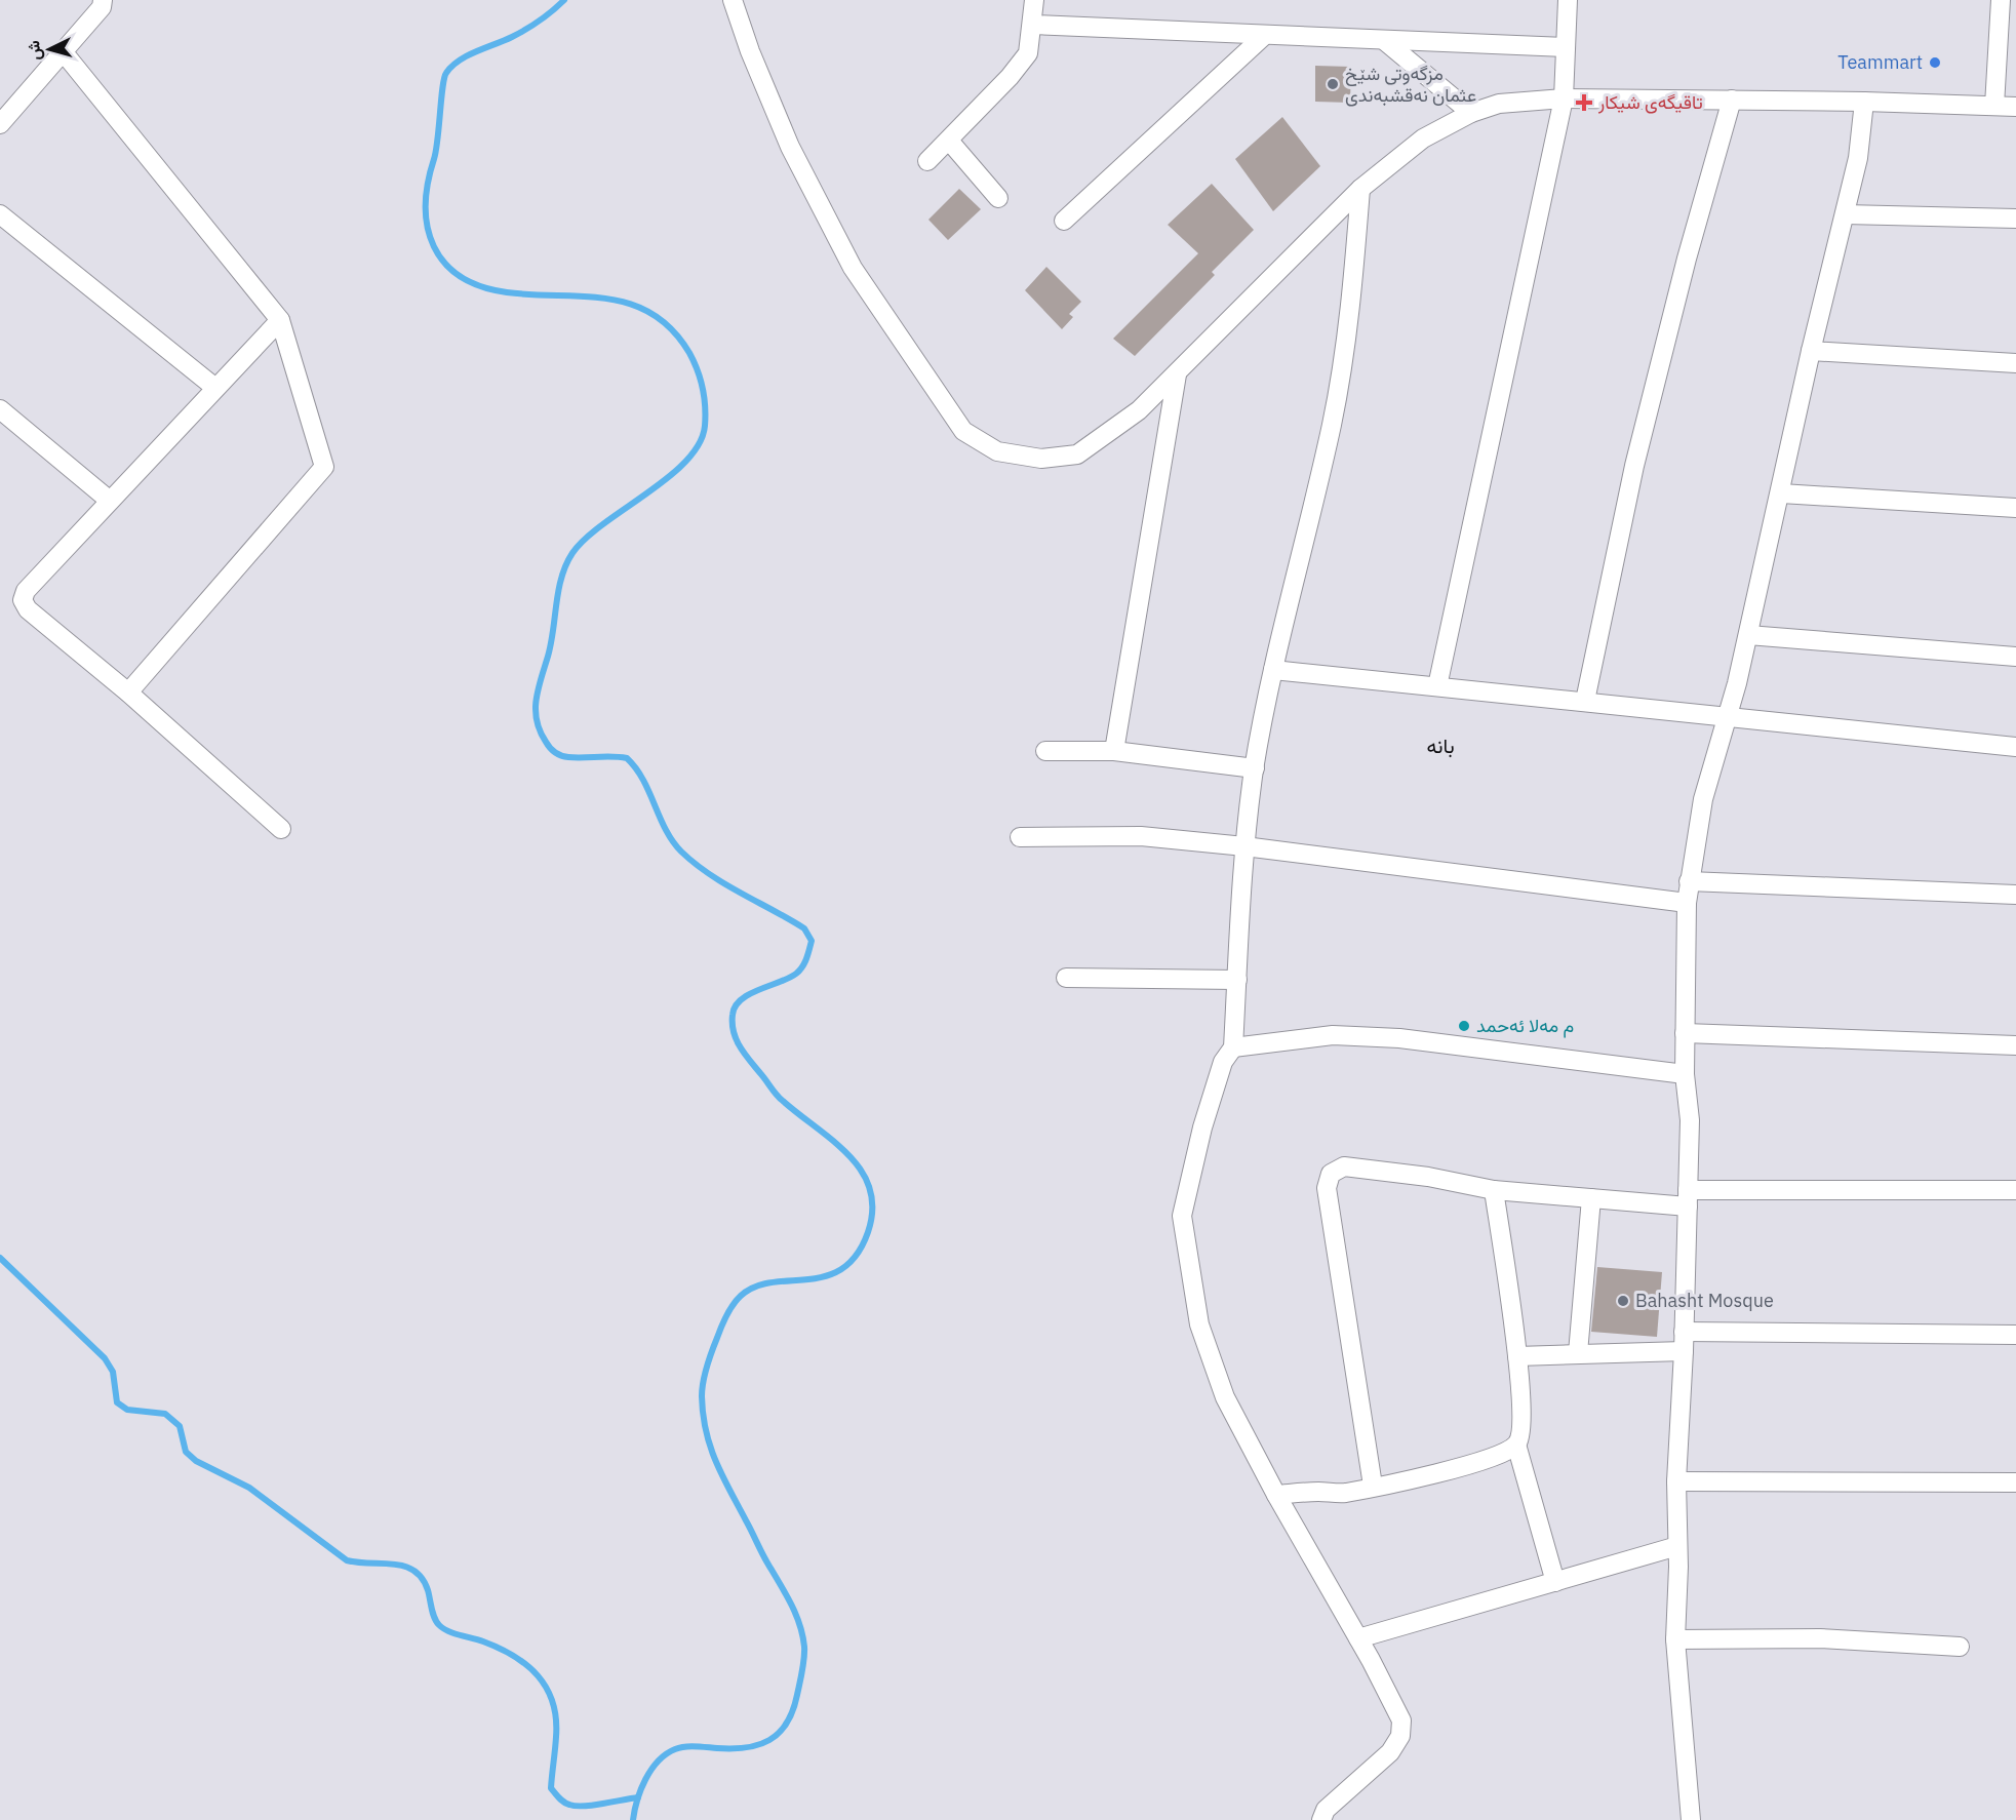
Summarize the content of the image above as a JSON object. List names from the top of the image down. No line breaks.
{"districts":["بانە"],"places":{"other":["Teammart","مزگەوتی شێخ عثمان نەقشبەندی","م مەلا ئەحمد","Bahasht Mosque"],"health":["تاقیگەی شیکار"]},"north":"left"}
